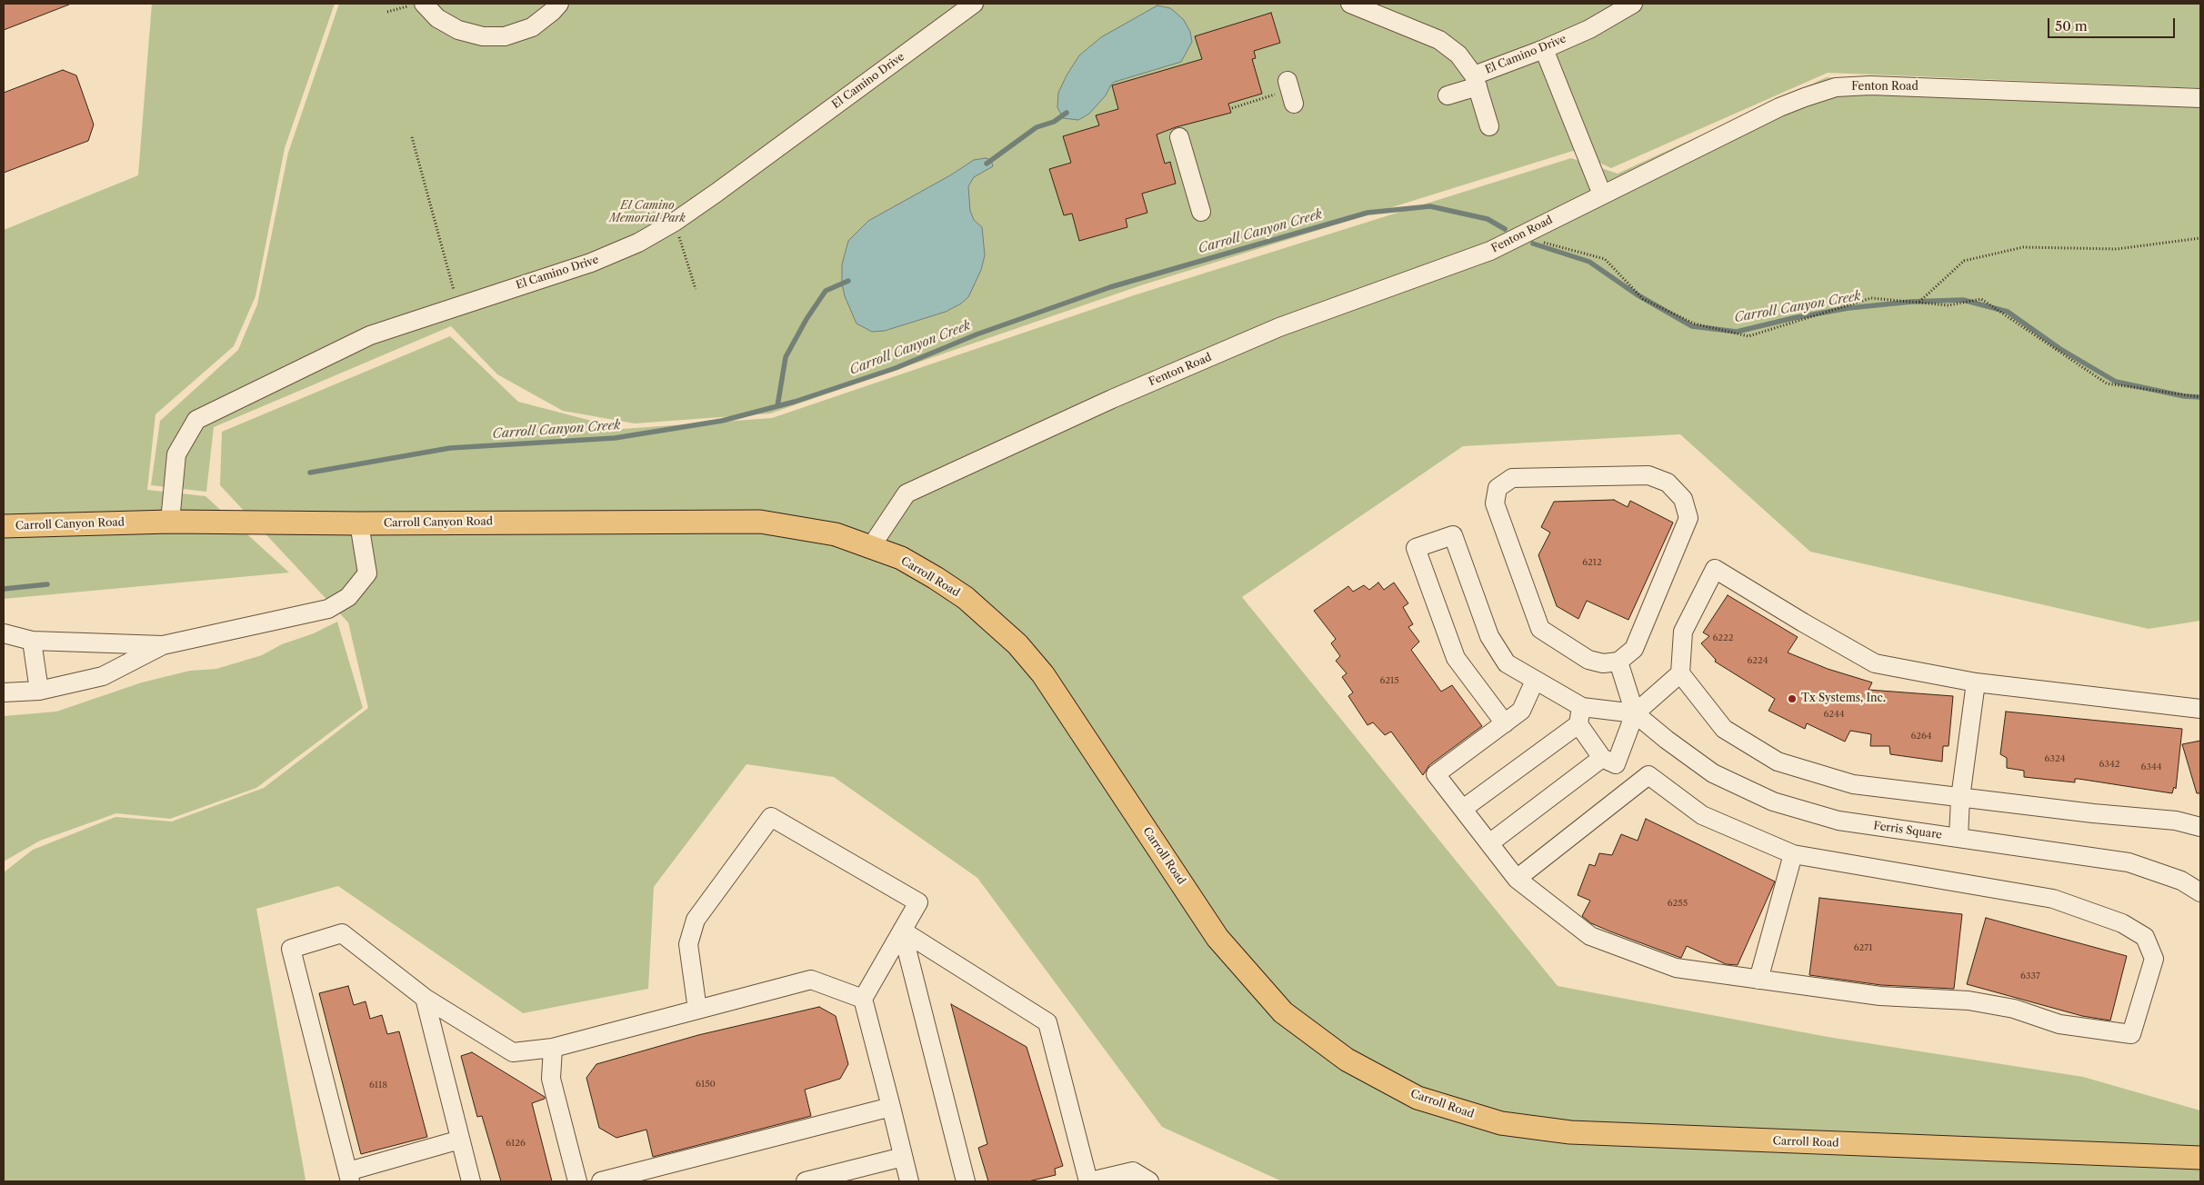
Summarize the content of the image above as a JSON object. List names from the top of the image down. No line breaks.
{"streets":{"main road":["Carroll Canyon Road","Carroll Road"],"street":["El Camino Drive","Fenton Road","Ferris Square"]},"crossings":[["El Camino Drive","Carroll Canyon Road"],["Fenton Road","Carroll Canyon Road"],["Fenton Road","Carroll Road"],["Carroll Canyon Road","Carroll Road"]],"water":["Carroll Canyon Creek"],"parks":["El Camino Memorial Park"],"places":["Tx Systems, Inc."],"house_numbers":["6212","6222","6224","6215","6244","6264","6324","6342","6344","6255","6271","6337","6150","6118","6126"],"scale_bar":"50 m"}
